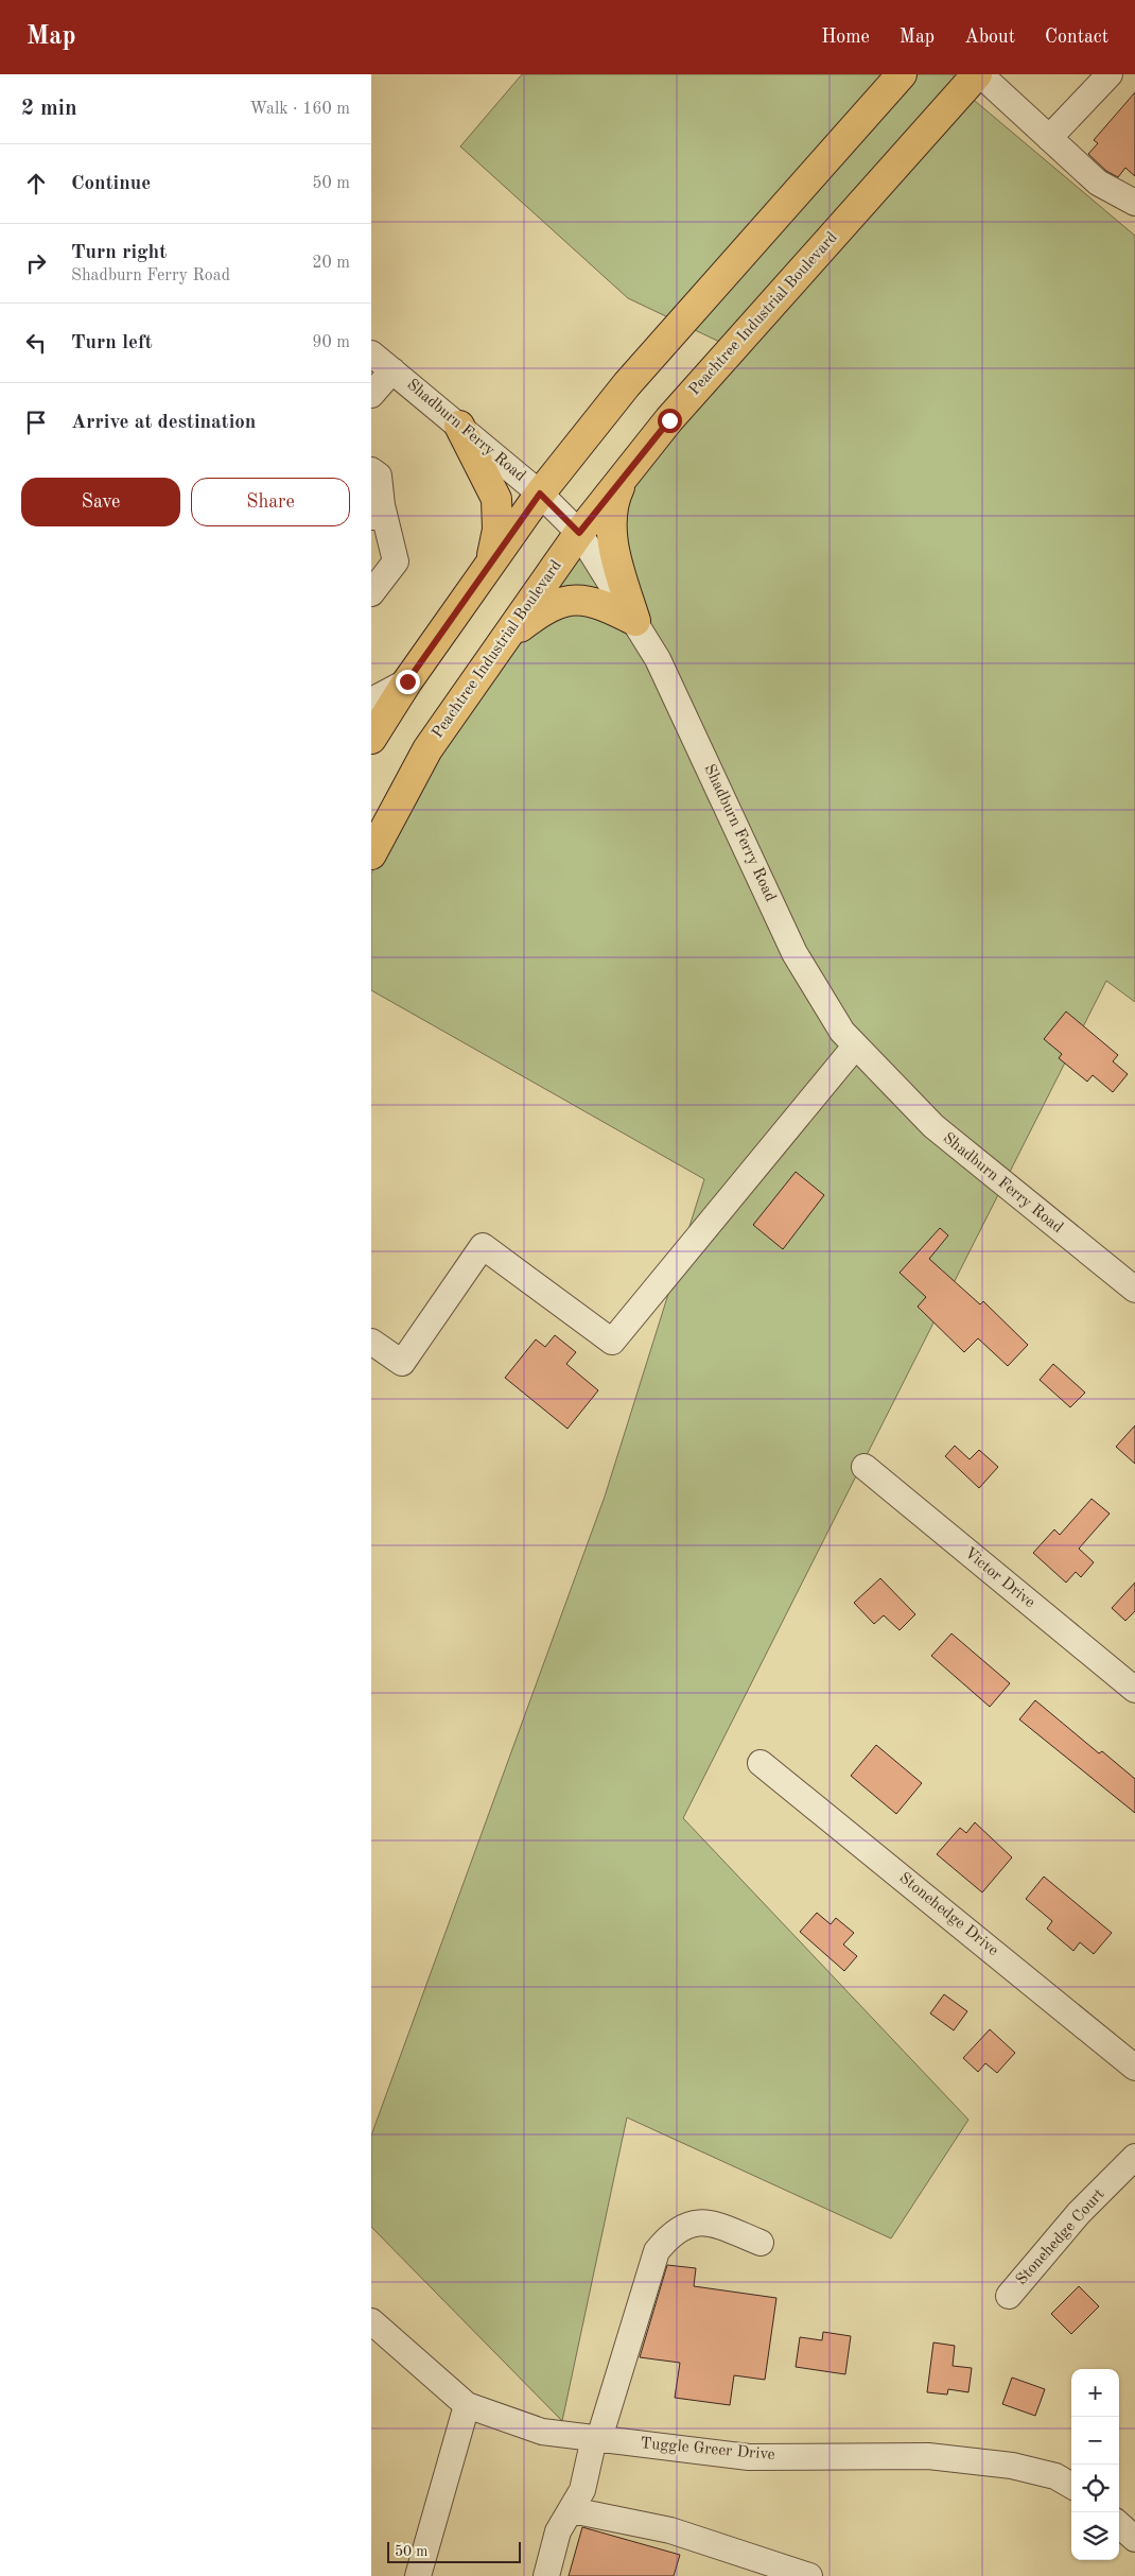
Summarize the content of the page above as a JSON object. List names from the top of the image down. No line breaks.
{"streets":{"main road":["Peachtree Industrial Boulevard"],"street":["Shadburn Ferry Road","Victor Drive","Stonehedge Drive","Stonehedge Court","Tuggle Greer Drive"]},"crossings":[["Peachtree Industrial Boulevard","Shadburn Ferry Road"]],"scale_bar":"50 m","page":{"header":"Map","nav":["Home","Map","About","Contact"],"heading":["2 min","Walk · 160 m"],"list":[["Continue","50 m"],["Turn right","Shadburn Ferry Road","20 m"],["Turn left","90 m"],"Arrive at destination"],"buttons":["Save","Share"],"map_buttons":["+","−"],"scale":"50 m"}}
